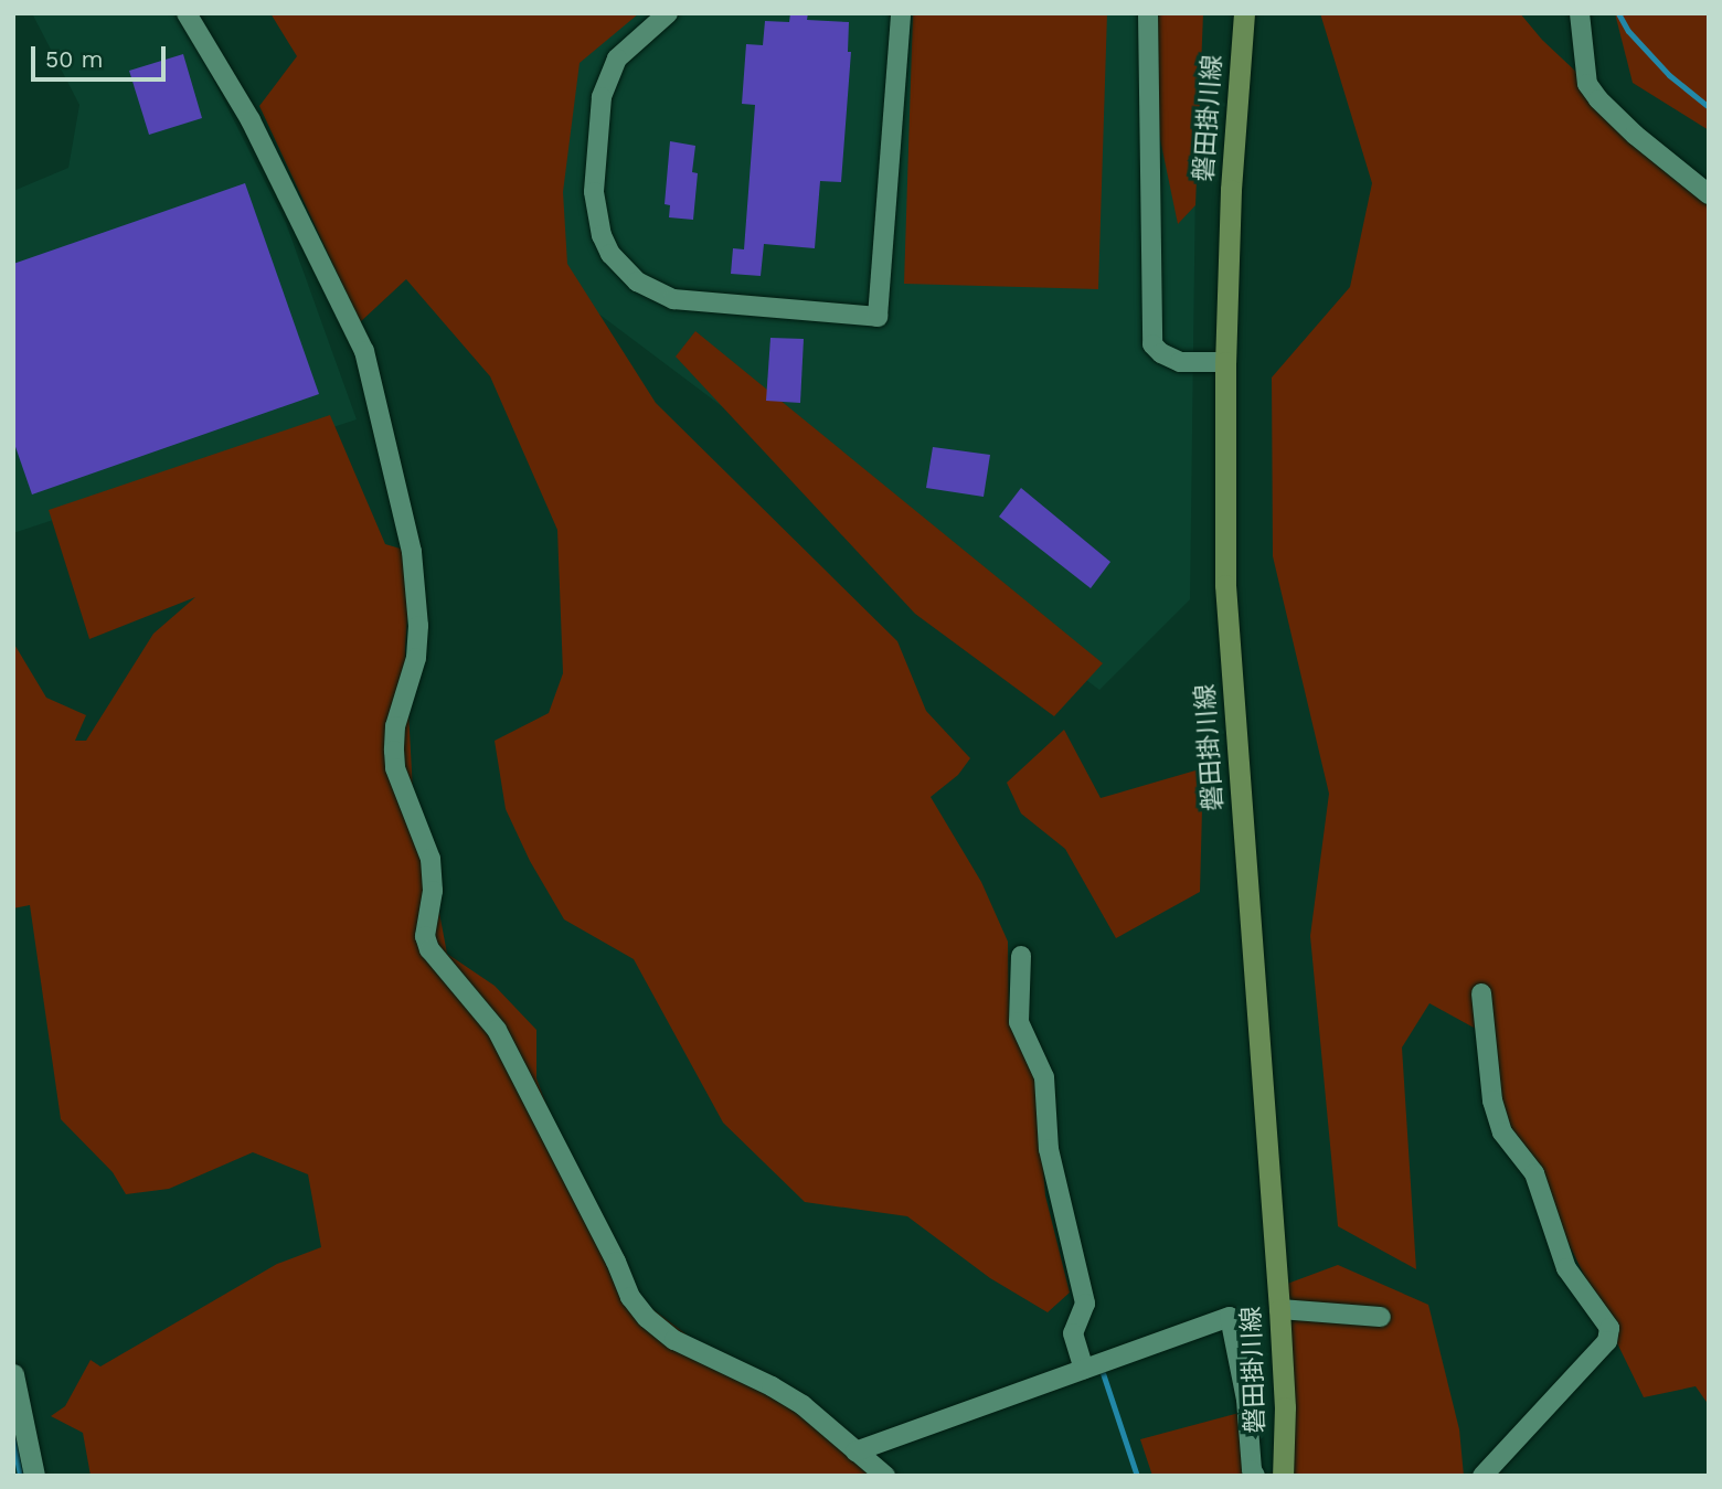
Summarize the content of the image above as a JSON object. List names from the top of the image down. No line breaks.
{"streets":{"main road":["磐田掛川線"]},"scale_bar":"50 m"}
